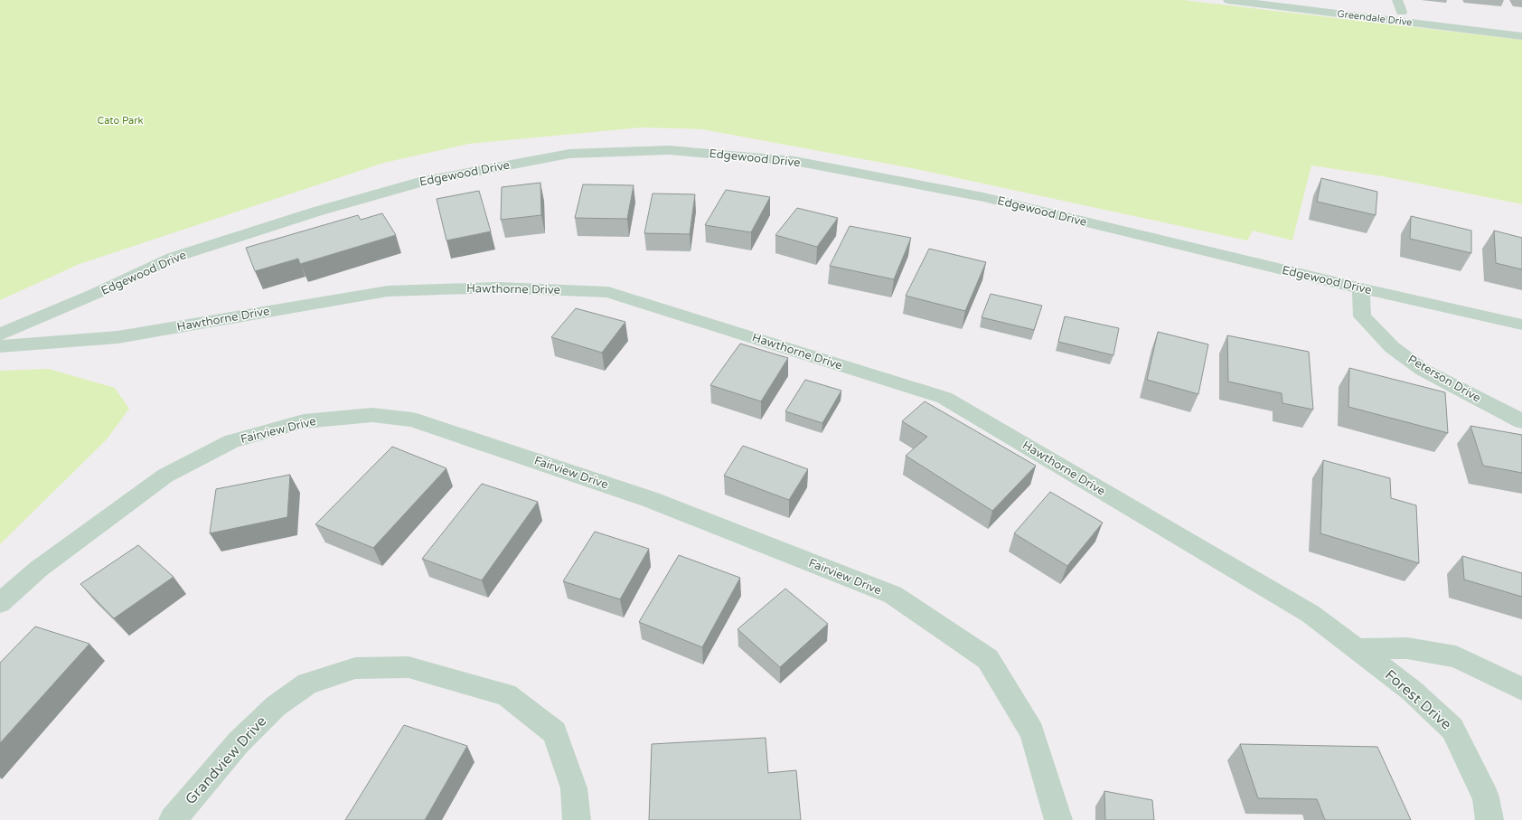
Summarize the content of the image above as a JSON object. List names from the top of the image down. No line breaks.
{"streets":{"street":["Greendale Drive","Edgewood Drive","Hawthorne Drive","Peterson Drive","Fairview Drive","Forest Drive","Grandview Drive"]},"crossings":[["Edgewood Drive","Peterson Drive"],["Hawthorne Drive","Forest Drive"]],"parks":["Cato Park"]}
